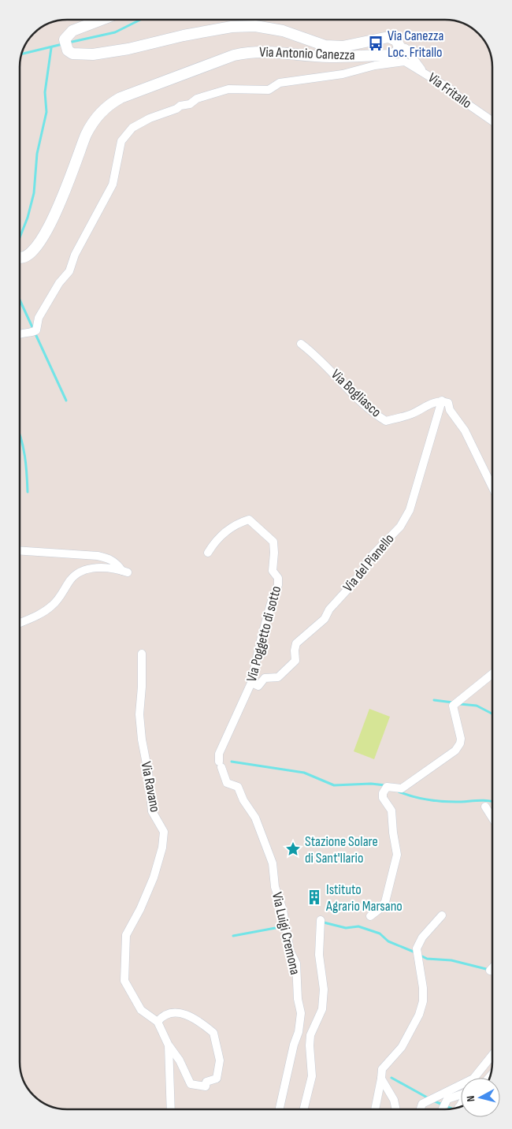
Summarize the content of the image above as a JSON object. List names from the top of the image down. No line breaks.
{"streets":{"street":["Via Antonio Canezza","Via Fritallo","Via Bogliasco","Via del Pianello","Via Poggetto di sotto","Via Ravano","Via Luigi Cremona"]},"crossings":[["Via Bogliasco","Via del Pianello"],["Via del Pianello","Via Poggetto di sotto"],["Via Poggetto di sotto","Via Luigi Cremona"]],"places":{"bus stop":["Via Canezza Loc. Fritallo"],"place":["Stazione Solare di Sant'Ilario"],"building":["Istituto Agrario Marsano"]},"north":"left"}
